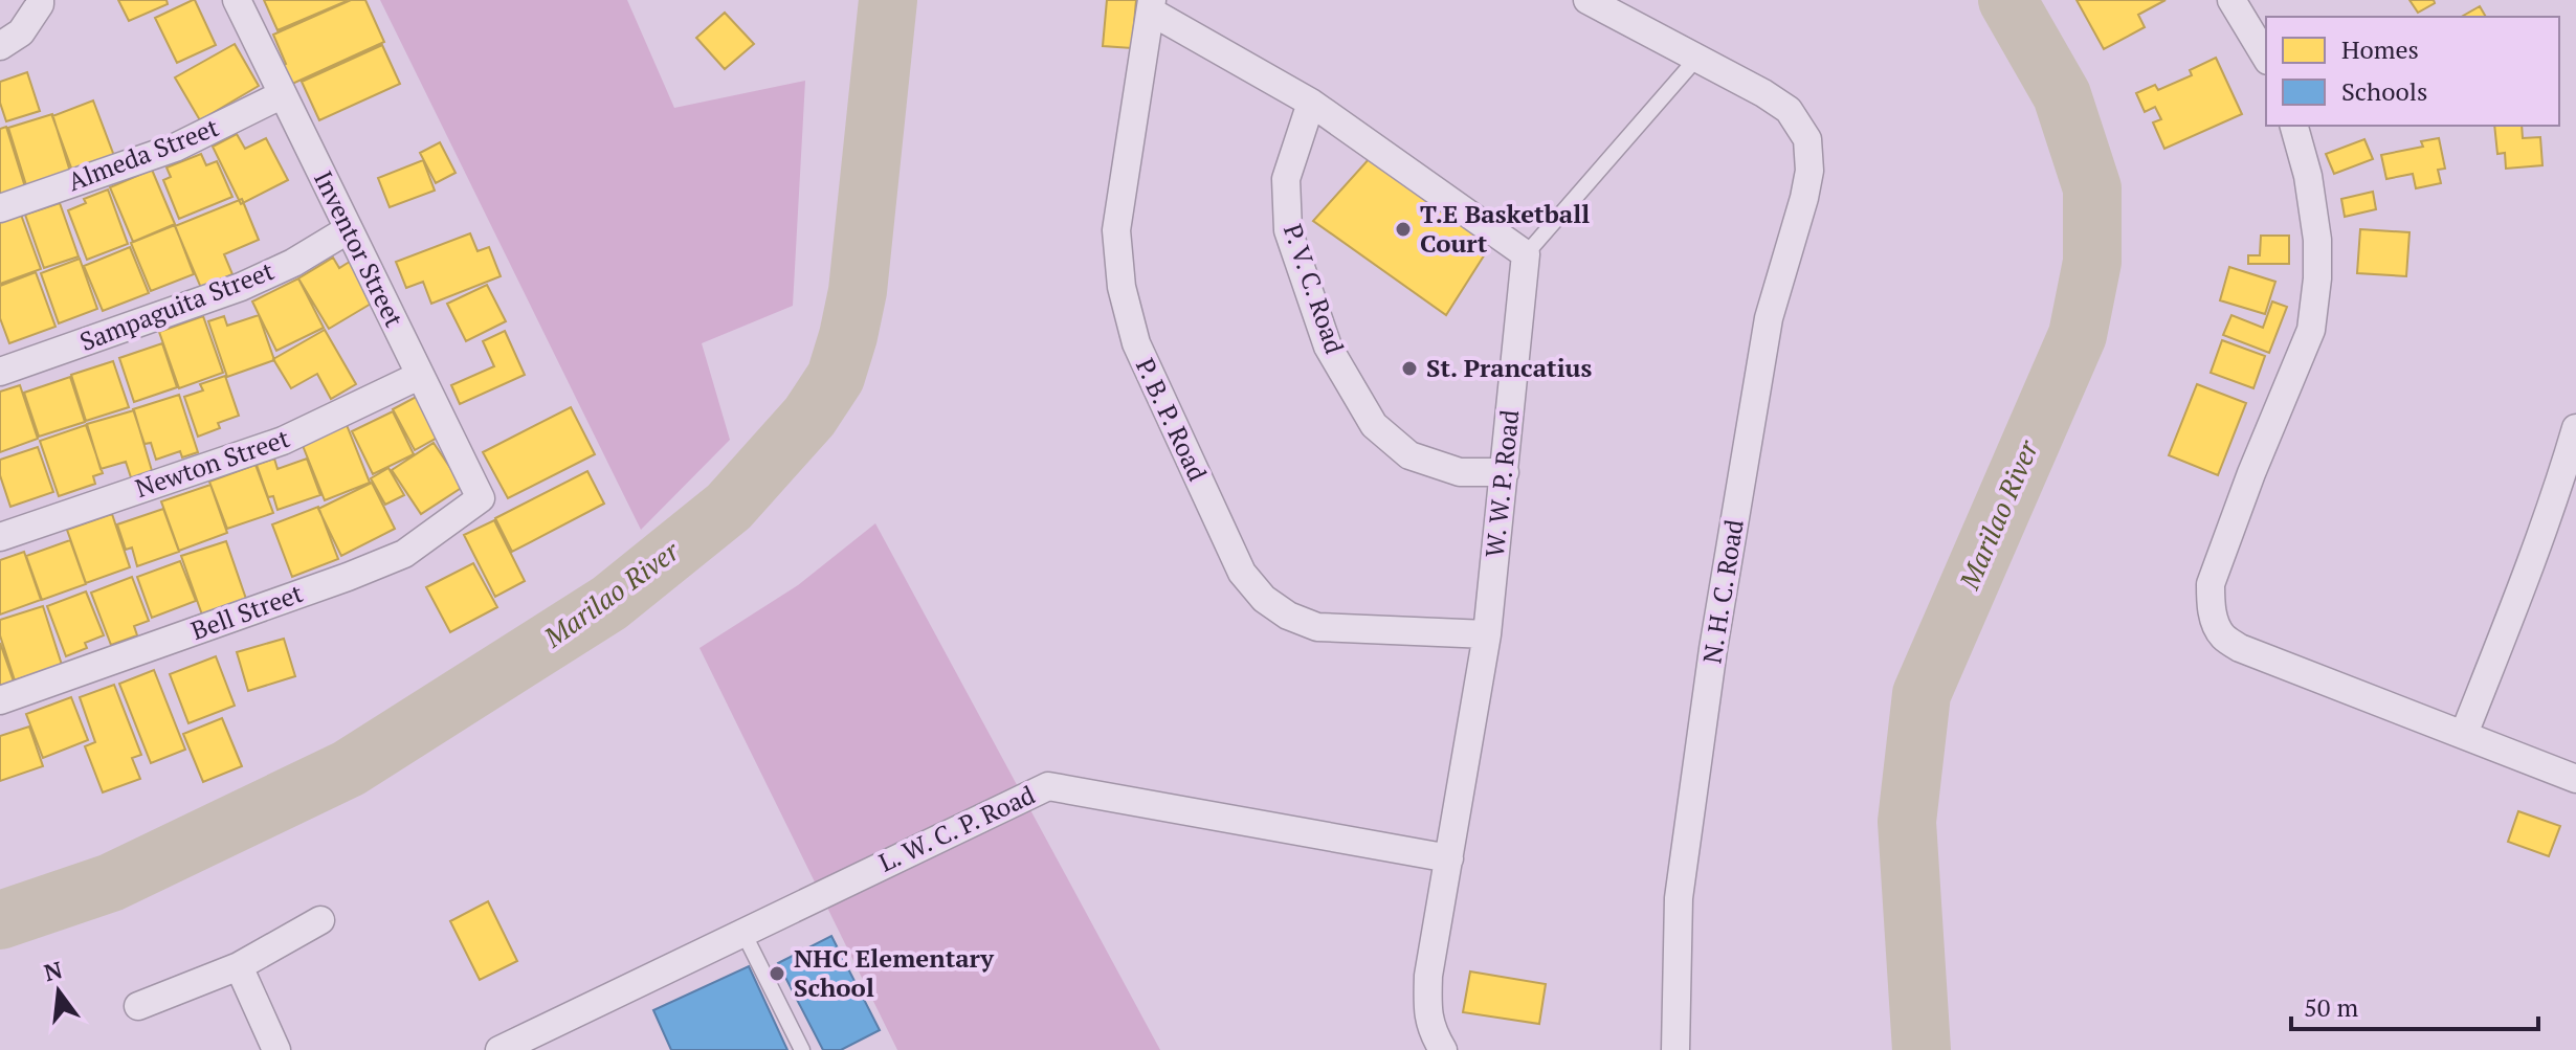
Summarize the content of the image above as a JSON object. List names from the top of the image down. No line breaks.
{"streets":{"street":["Almeda Street","Inventor Street","P. V. C. Road","Sampaguita Street","P. B. P. Road","Newton Street","W. W. P. Road","N. H. C. Road","Bell Street","L. W. C. P. Road"]},"crossings":[["Almeda Street","Inventor Street"],["Inventor Street","Sampaguita Street"],["Inventor Street","Newton Street"],["Inventor Street","Bell Street"],["P. V. C. Road","W. W. P. Road"],["P. B. P. Road","W. W. P. Road"],["W. W. P. Road","L. W. C. P. Road"]],"water":["Marilao River"],"places":["T.E Basketball Court","St. Prancatius","NHC Elementary School"],"legend":["Homes","Schools"],"scale_bar":"50 m","north":"top"}
